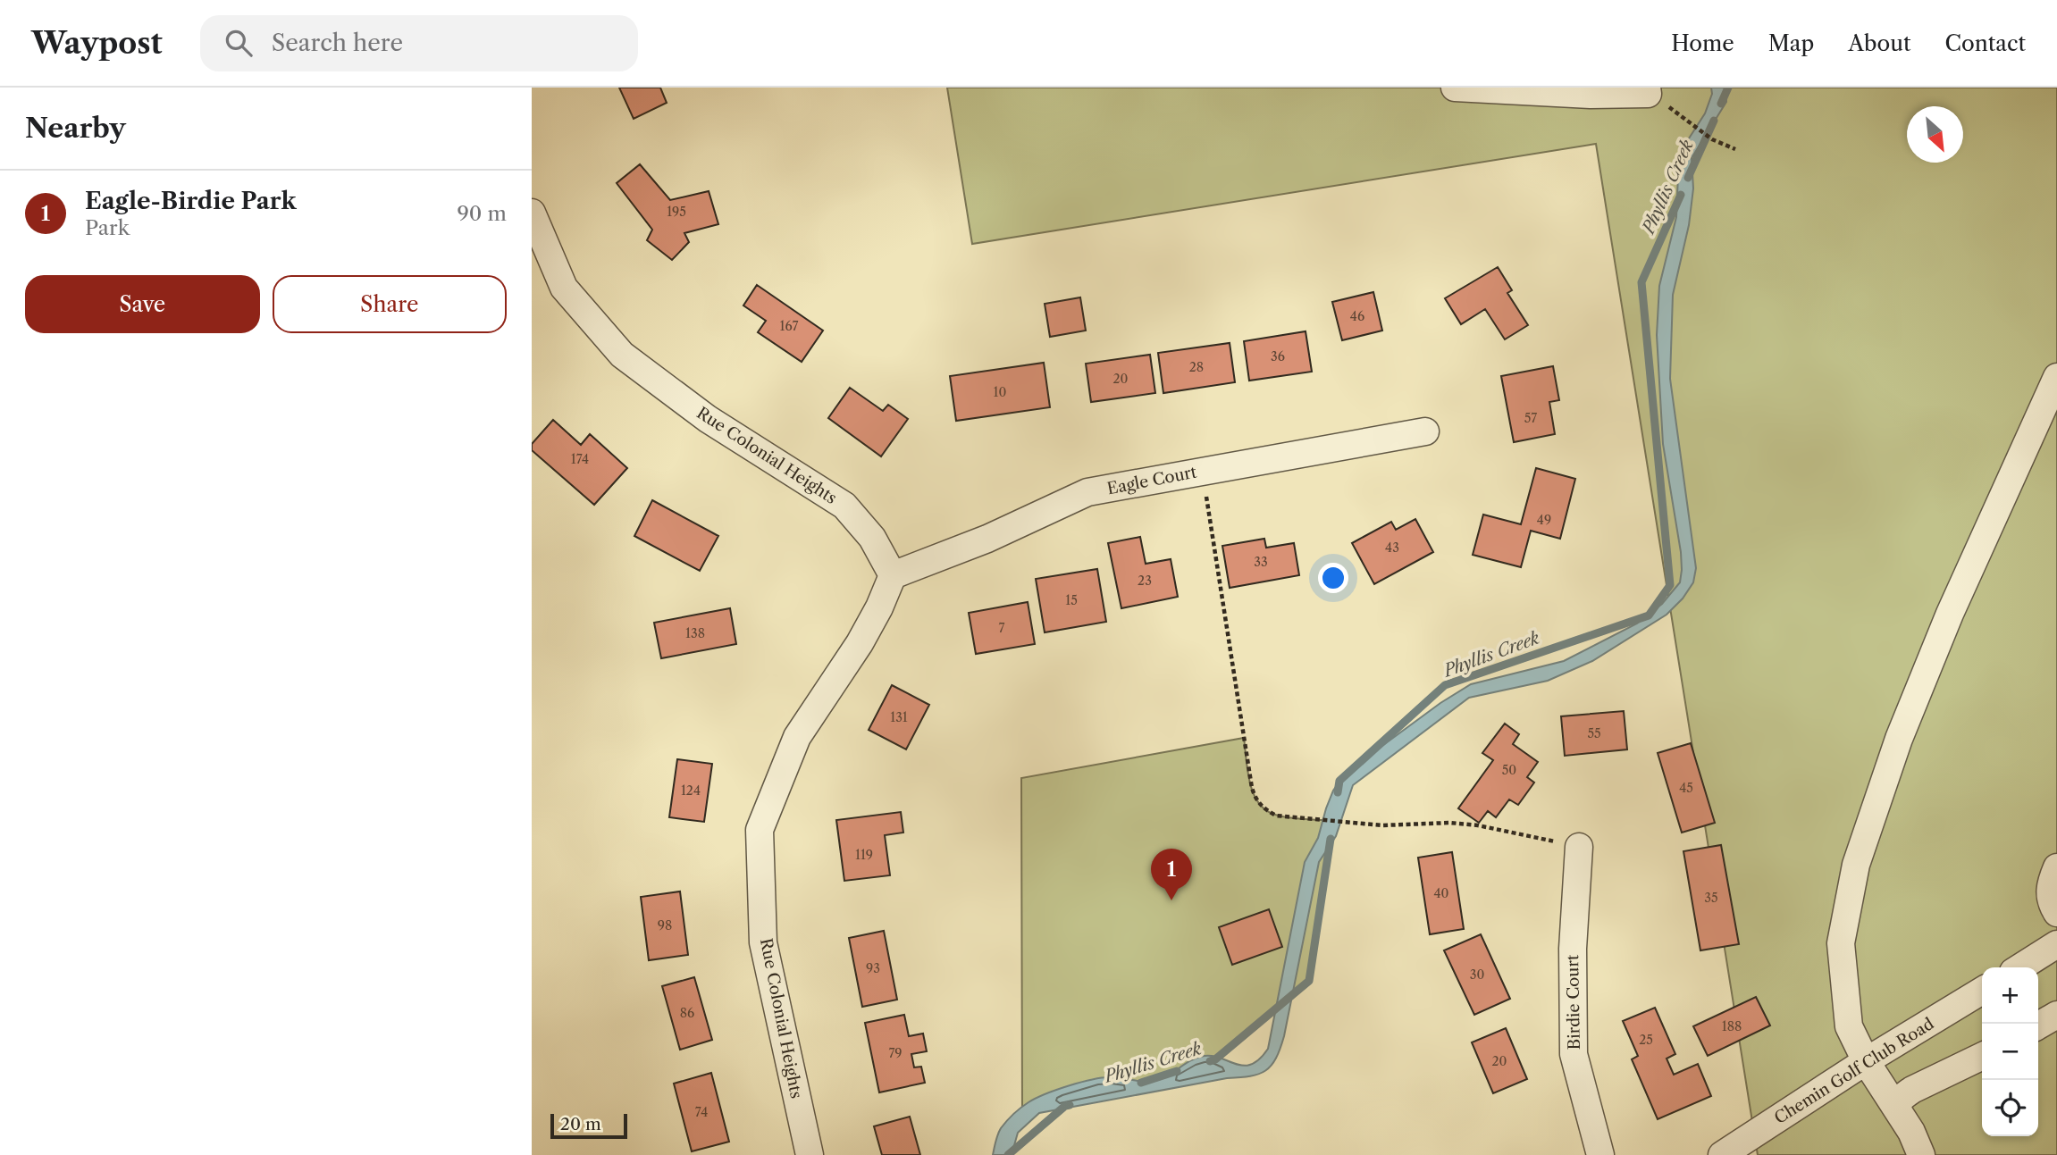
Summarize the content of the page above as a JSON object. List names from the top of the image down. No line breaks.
{"streets":{"street":["Rue Colonial Heights","Eagle Court","Birdie Court","Chemin Golf Club Road"]},"crossings":[["Rue Colonial Heights","Eagle Court"]],"water":["Phyllis Creek"],"house_numbers":["195","46","167","36","28","20","10","57","174","49","43","33","23","15","7","138","131","55","50","45","124","119","40","35","98","93","30","86","188","25","79","20","74"],"scale_bar":"20 m","north":"bottom right","page":{"header":"Waypost","search":"Search here","nav":["Home","Map","About","Contact"],"heading":"Nearby","list":[{"mark":"1","name":"Eagle-Birdie Park","note":"Park","value":"90 m"}],"buttons":["Save","Share"],"pins":"1","map_buttons":["+","−"],"scale":"20 m"}}
